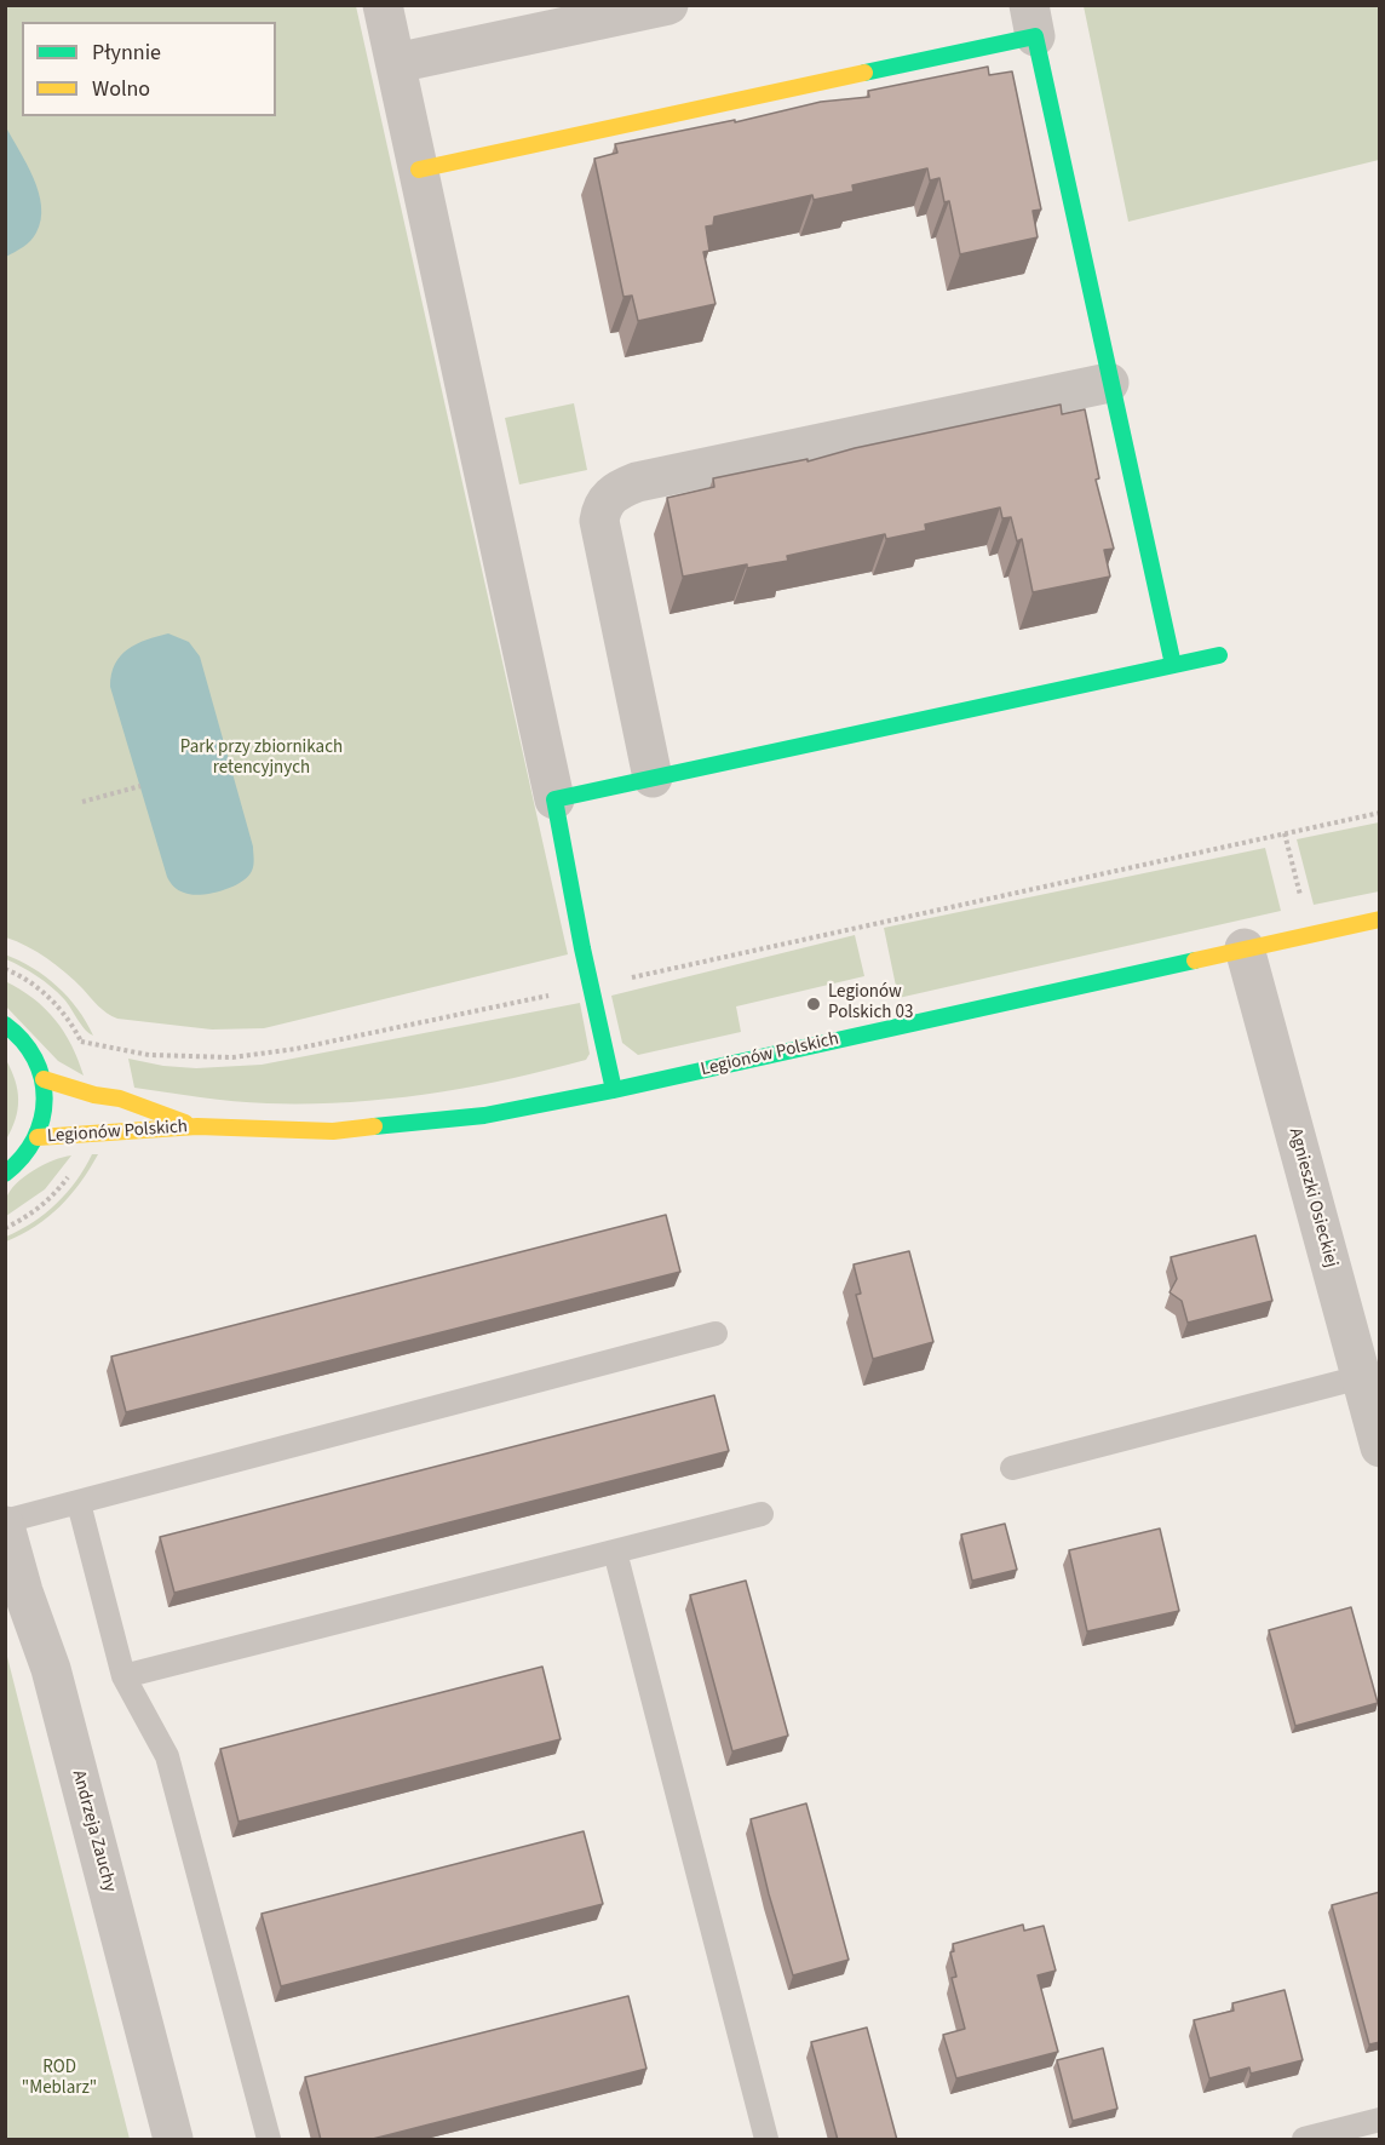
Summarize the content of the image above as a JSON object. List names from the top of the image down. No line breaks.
{"streets":{"street":["Legionów Polskich","Agnieszki Osieckiej","Andrzeja Zauchy"]},"crossings":[["Legionów Polskich","Agnieszki Osieckiej"]],"parks":["Park przy zbiornikach retencyjnych","ROD \"Meblarz\""],"places":["Legionów Polskich 03"],"legend":["Płynnie","Wolno"]}
